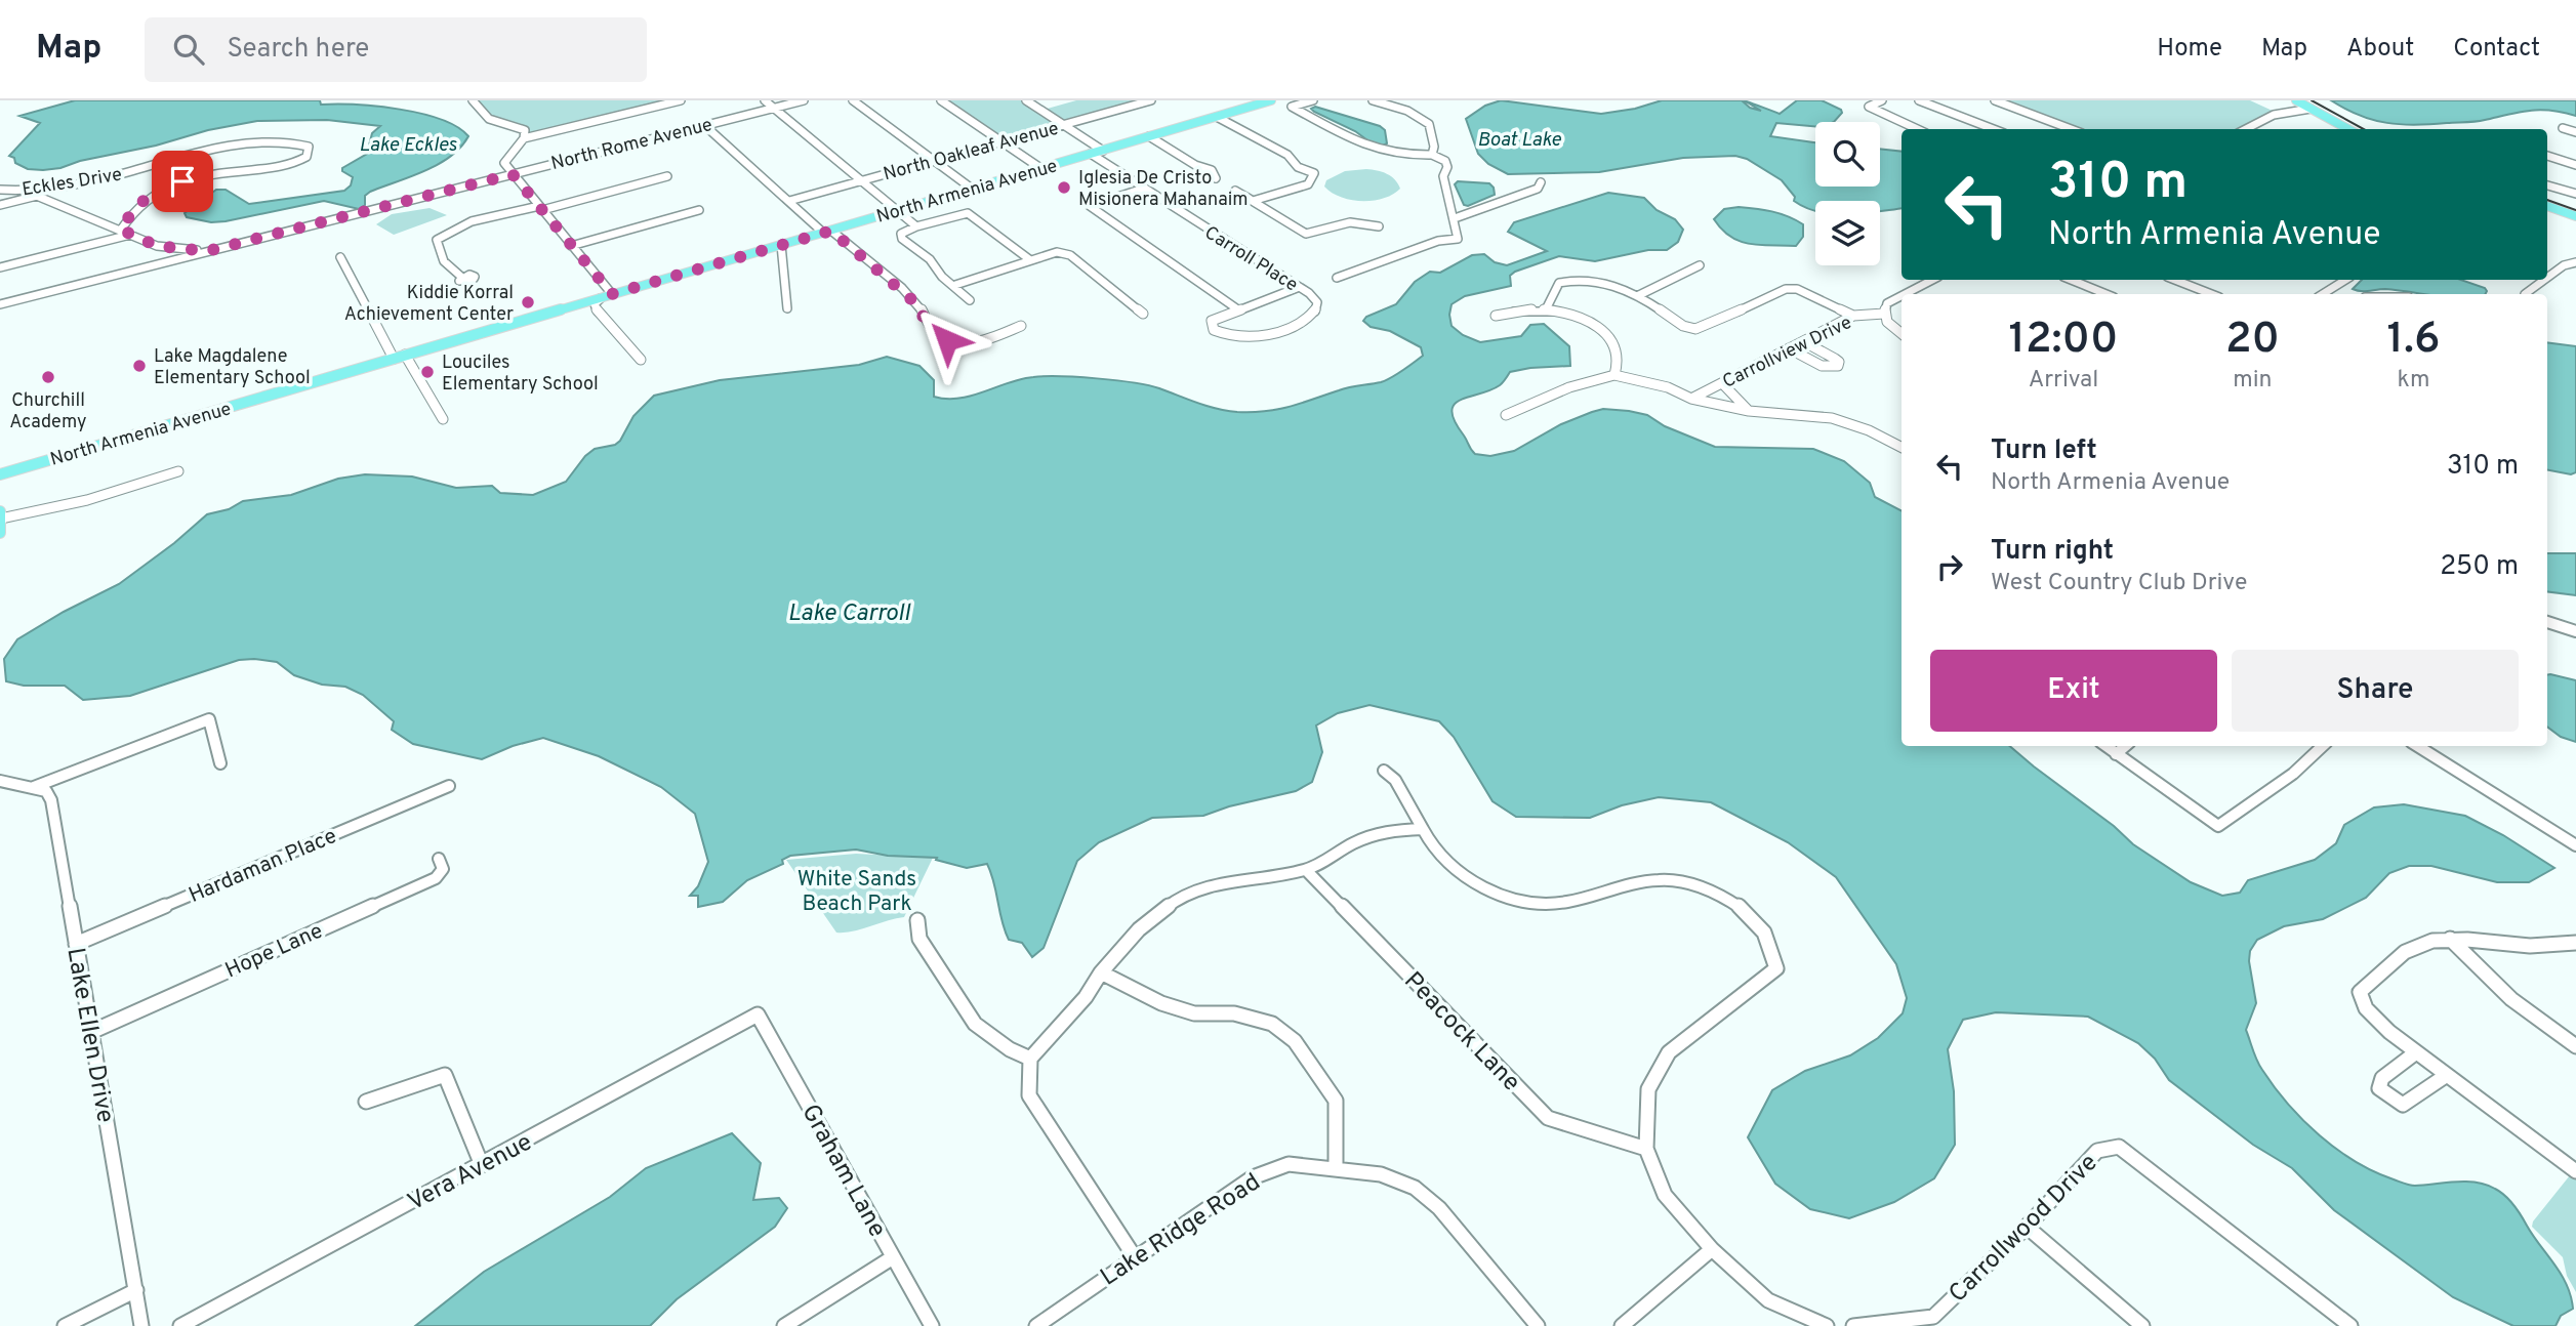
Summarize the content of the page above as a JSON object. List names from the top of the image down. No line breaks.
{"streets":{"main road":["North Armenia Avenue"],"street":["North Rome Avenue","North Oakleaf Avenue","Eckles Drive","Carroll Place","Carrollview Drive","Hardaman Place","Hope Lane","Peacock Lane","Lake Ellen Drive","Graham Lane","Vera Avenue","Carrollwood Drive","Lake Ridge Road"]},"crossings":[["North Armenia Avenue","Carroll Place"],["Hardaman Place","Lake Ellen Drive"],["Hope Lane","Lake Ellen Drive"],["Graham Lane","Vera Avenue"]],"water":["Boat Lake","Lake Eckles","Lake Carroll"],"parks":["White Sands Beach Park"],"places":["Iglesia De Cristo Misionera Mahanaim","Kiddie Korral Achievement Center","Lake Magdalene Elementary School","Louciles Elementary School","Churchill Academy"],"page":{"header":"Map","search":"Search here","nav":["Home","Map","About","Contact"],"turn":["310 m","North Armenia Avenue"],"eta":["12:00","Arrival","20","min","1.6","km"],"list":[{"name":"Turn left","note":"North Armenia Avenue","value":"310 m"},{"name":"Turn right","note":"West Country Club Drive","value":"250 m"}],"buttons":["Exit","Share"]}}
